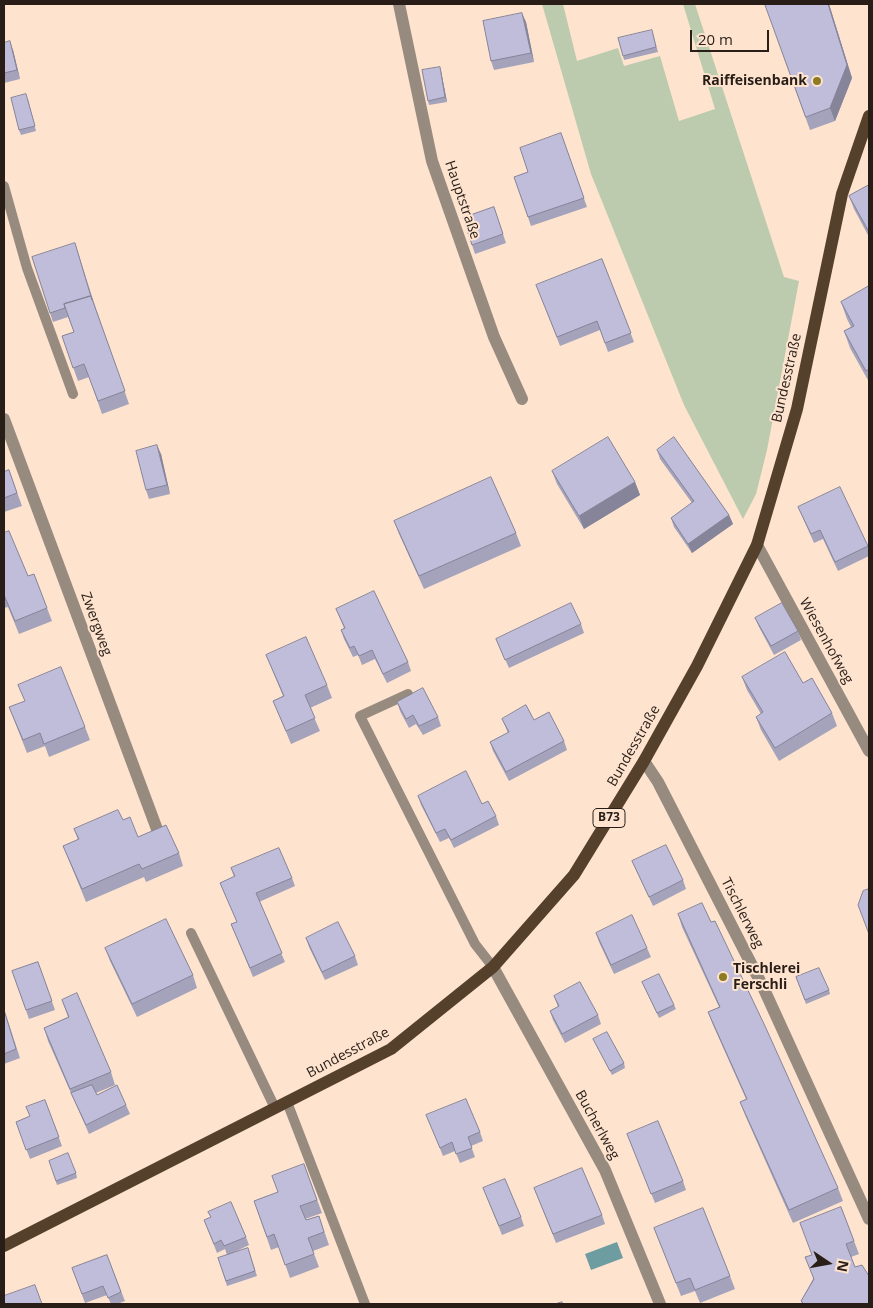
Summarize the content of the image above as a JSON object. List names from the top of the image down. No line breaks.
{"streets":{"main road":["Bundesstraße","B73"],"street":["Hauptstraße","Zwergweg","Wiesenhofweg","Tischlerweg","Bucherlweg"]},"crossings":[["Bundesstraße","Wiesenhofweg"],["Bundesstraße","Tischlerweg"],["Bundesstraße","Bucherlweg"]],"places":["Raiffeisenbank","Tischlerei Ferschli"],"scale_bar":"20 m","north":"right"}
